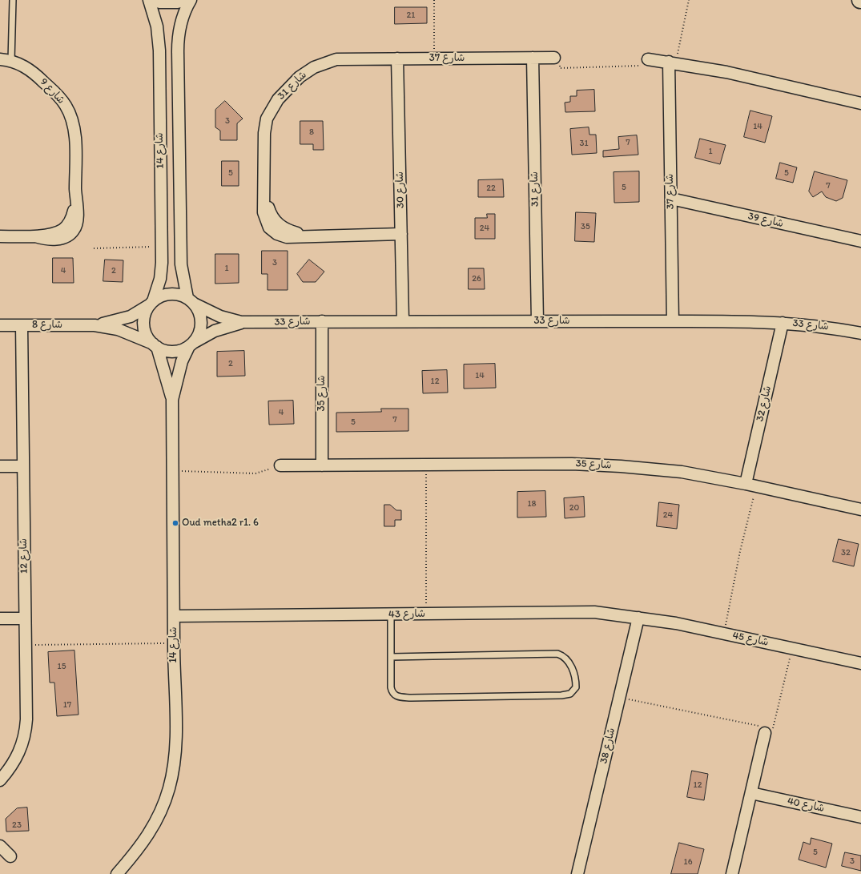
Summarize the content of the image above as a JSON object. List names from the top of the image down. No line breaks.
{"streets":{"street":["شارع 37","شارع 31","شارع 9","شارع 14","شارع 30","شارع 39","شارع 33","شارع 8","شارع 35","شارع 32","شارع 12","شارع 43","شارع 45","شارع 38","شارع 40"]},"crossings":[["شارع 37","شارع 31"],["شارع 37","شارع 30"],["شارع 37","شارع 39"],["شارع 37","شارع 33"],["شارع 31","شارع 30"],["شارع 31","شارع 33"],["شارع 14","شارع 33"],["شارع 14","شارع 8"],["شارع 14","شارع 43"],["شارع 30","شارع 33"],["شارع 33","شارع 8"],["شارع 33","شارع 35"],["شارع 33","شارع 32"],["شارع 8","شارع 12"],["شارع 35","شارع 32"],["شارع 43","شارع 45"],["شارع 43","شارع 38"],["شارع 45","شارع 38"]],"places":["Oud metha2 r1. 6"],"house_numbers":["21","3","14","8","7","31","1","5","5","7","5","22","35","24","3","1","4","2","26","2","14","12","4","7","5","18","20","24","32","15","17","12","23","5","3","16"]}
